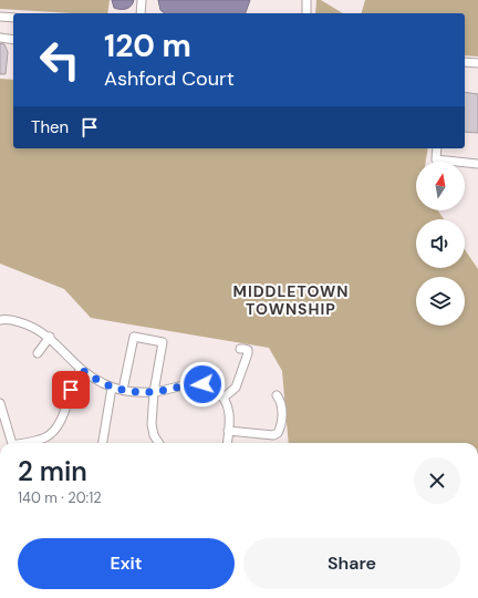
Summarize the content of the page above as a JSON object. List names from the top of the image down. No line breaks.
{"districts":["MIDDLETOWN TOWNSHIP"],"north":"top","page":{"turn":["120 m","Ashford Court"],"then":"Then","heading":["2 min","140 m · 20:12"],"buttons":["Exit","Share"]}}
